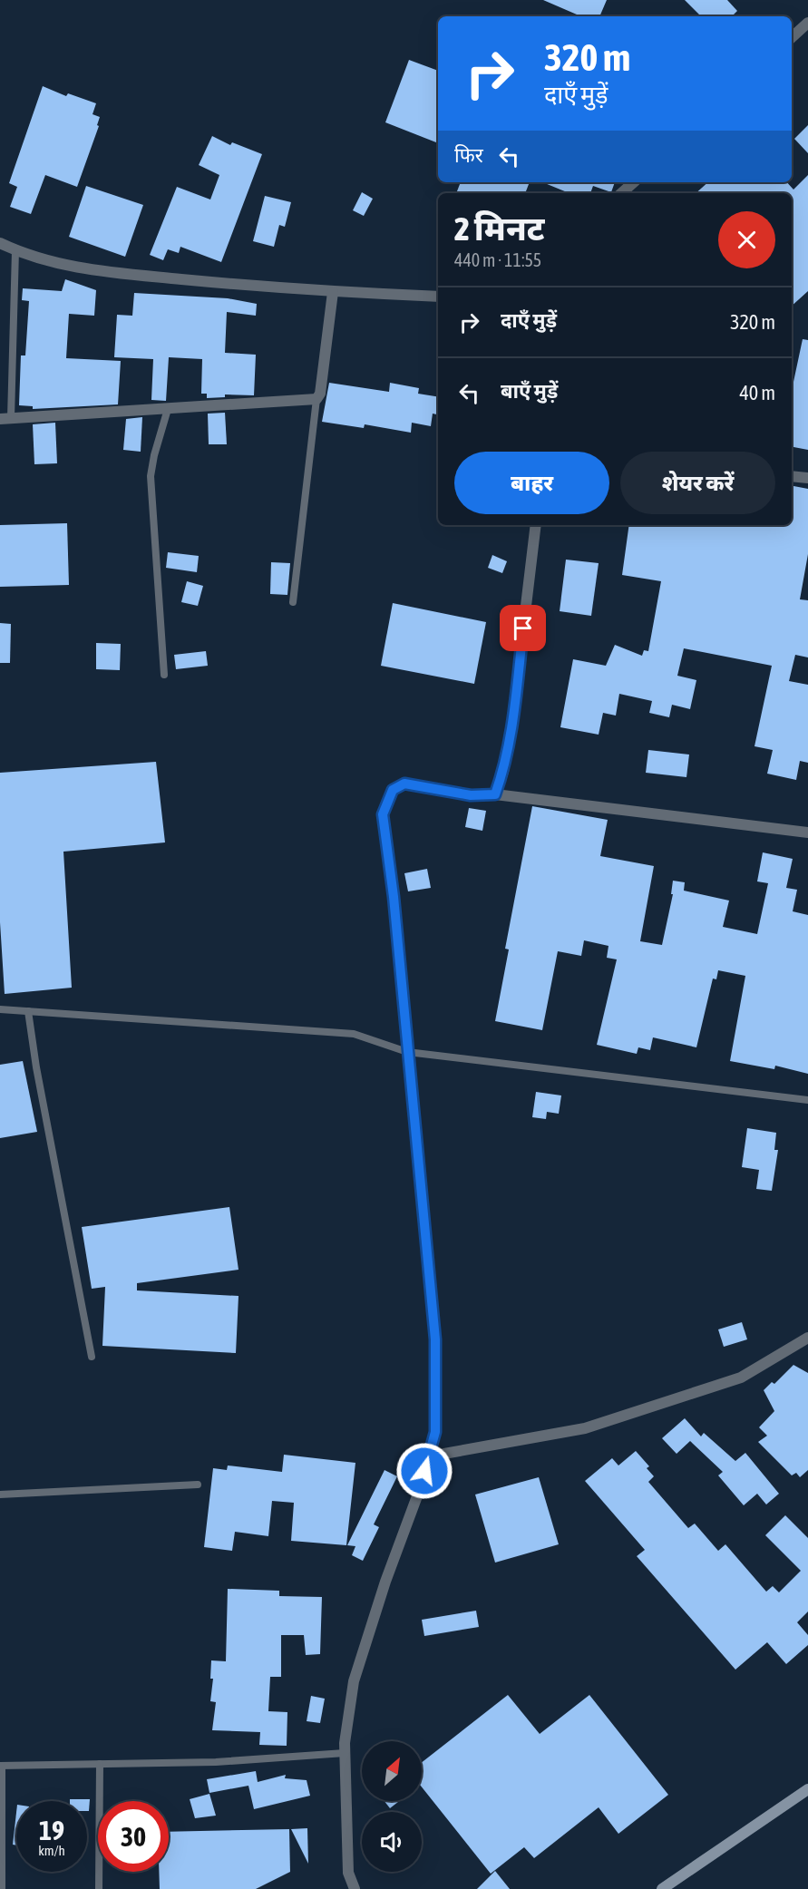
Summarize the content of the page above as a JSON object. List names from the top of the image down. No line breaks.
{"north":"top right","page":{"turn":["320 m","दाएँ मुड़ें"],"then":"फिर","heading":["2 मिनट","440 m · 11:55"],"list":[{"name":"दाएँ मुड़ें","value":"320 m"},{"name":"बाएँ मुड़ें","value":"40 m"}],"buttons":["बाहर","शेयर करें"],"speed":"19 km/h","limit":"30"}}
